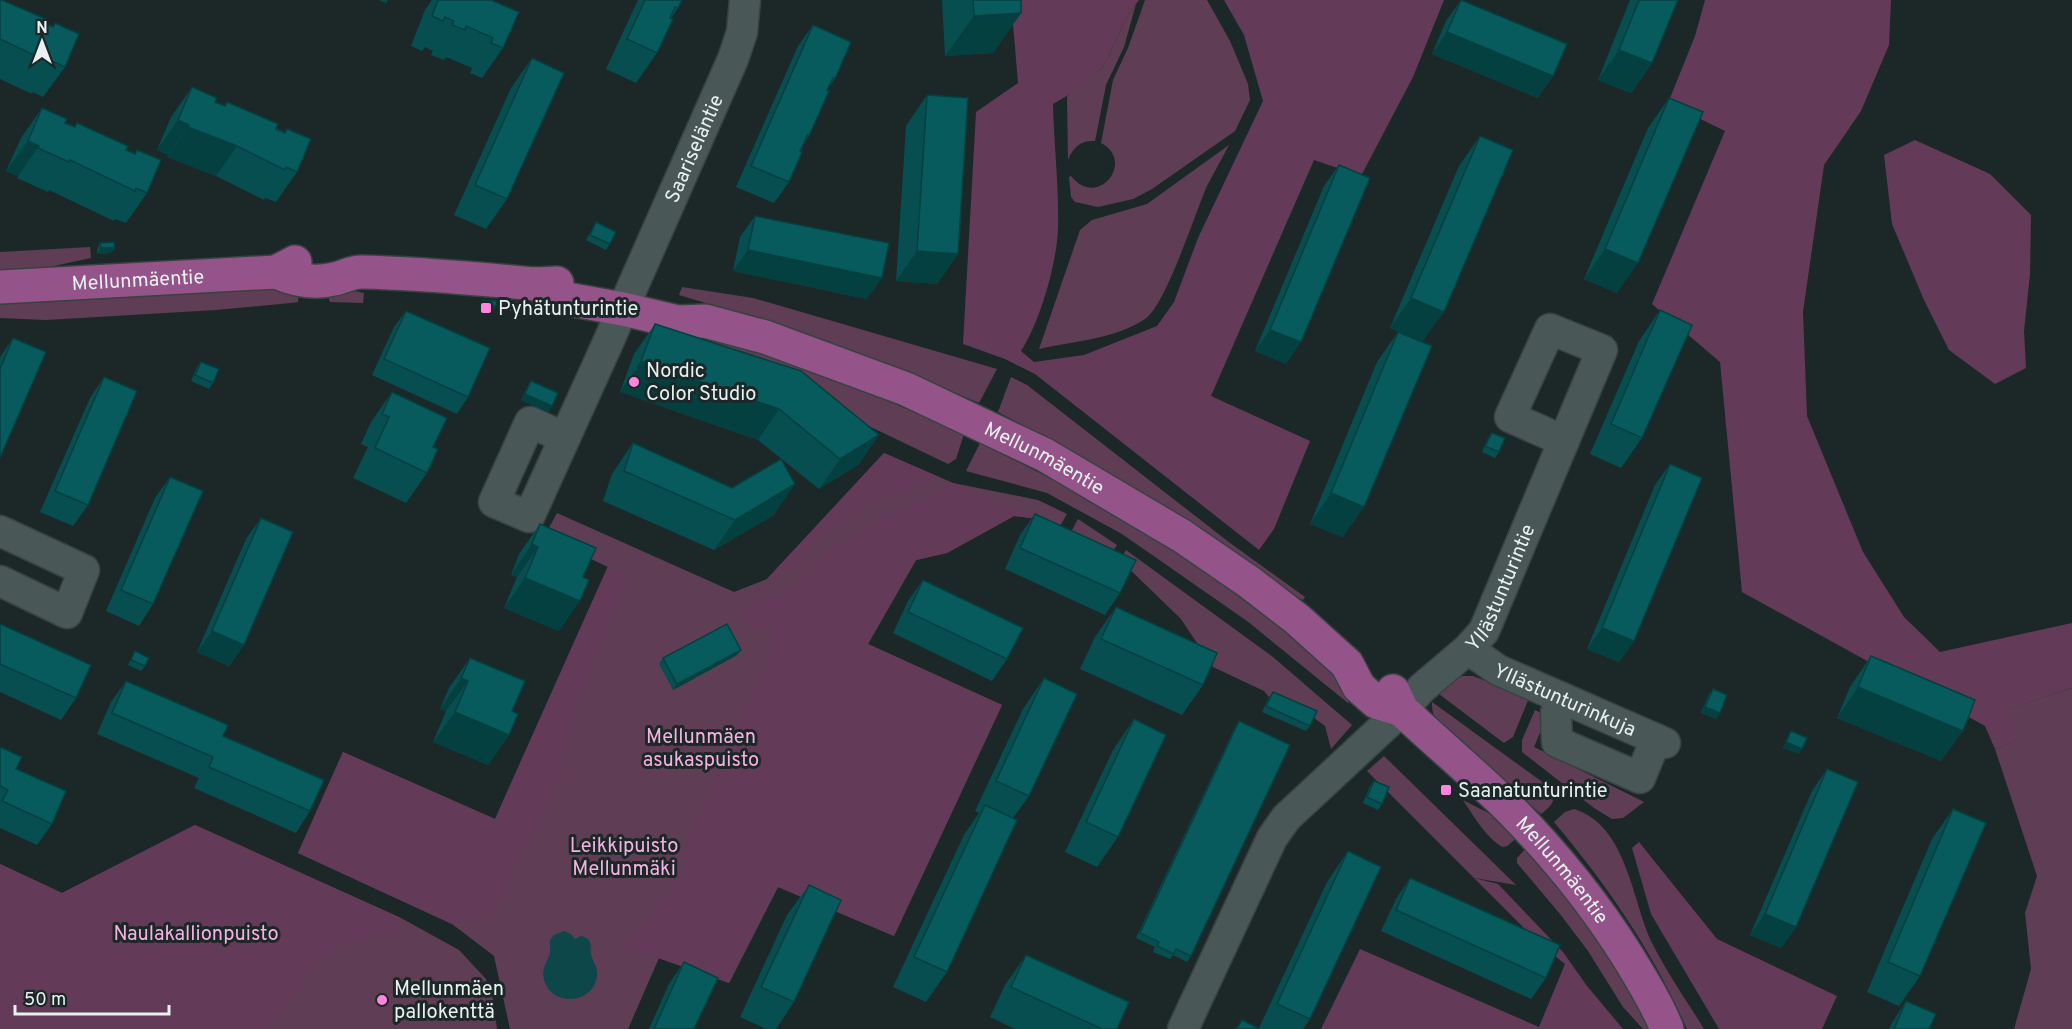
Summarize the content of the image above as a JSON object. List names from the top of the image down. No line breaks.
{"streets":{"main road":["Mellunmäentie"],"street":["Saariseläntie","Yllästunturintie","Yllästunturinkuja"]},"crossings":[["Saariseläntie","Mellunmäentie"],["Mellunmäentie","Yllästunturintie"],["Yllästunturintie","Yllästunturinkuja"]],"parks":["Mellunmäen asukaspuisto","Leikkipuisto Mellunmäki","Naulakallionpuisto"],"places":{"transit":["Pyhätunturintie","Saanatunturintie"],"other":["Nordic Color Studio","Mellunmäen pallokenttä"]},"scale_bar":"50 m","north":"top"}
